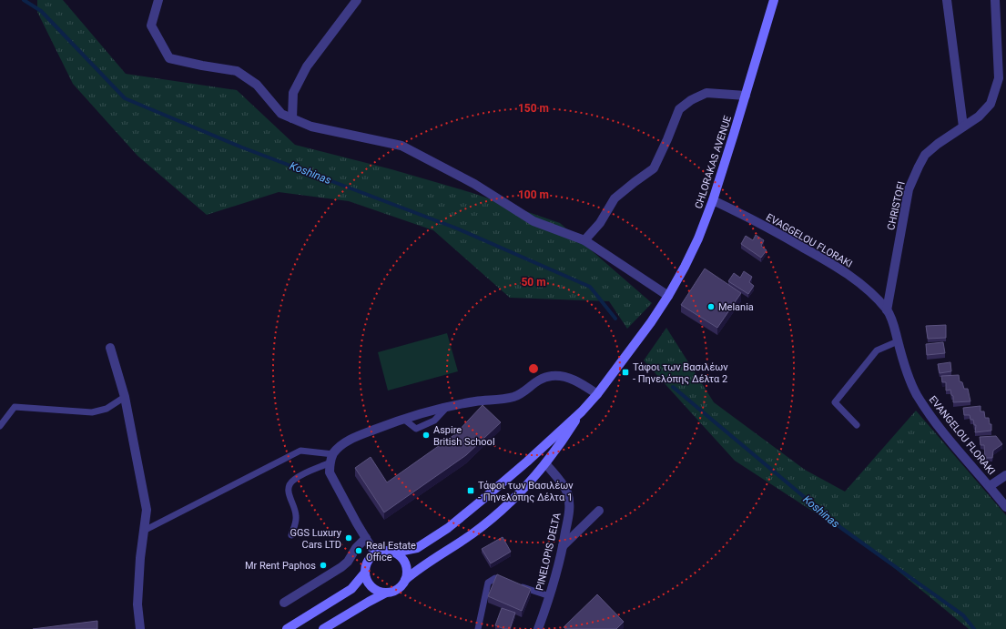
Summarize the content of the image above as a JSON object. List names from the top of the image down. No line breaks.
{"streets":{"main road":["CHLORAKAS AVENUE"],"street":["CHRISTOFI","EVAGGELOU FLORAKI","EVANGELOU FLORAKI","PINELOPIS DELTA"]},"crossings":[["CHLORAKAS AVENUE","EVAGGELOU FLORAKI"],["CHRISTOFI","EVAGGELOU FLORAKI"],["CHRISTOFI","EVANGELOU FLORAKI"],["EVAGGELOU FLORAKI","EVANGELOU FLORAKI"]],"water":["Koshinas"],"places":{"other":["Melania","Aspire British School","GGS Luxury Cars LTD","Real Estate Office","Mr Rent Paphos"],"transit":["Τάφοι των Βασιλέων - Πηνελόπης Δέλτα 2","Τάφοι των Βασιλέων - Πηνελόπης Δέλτα 1"]},"rings":["150 m","100 m","50 m"]}
